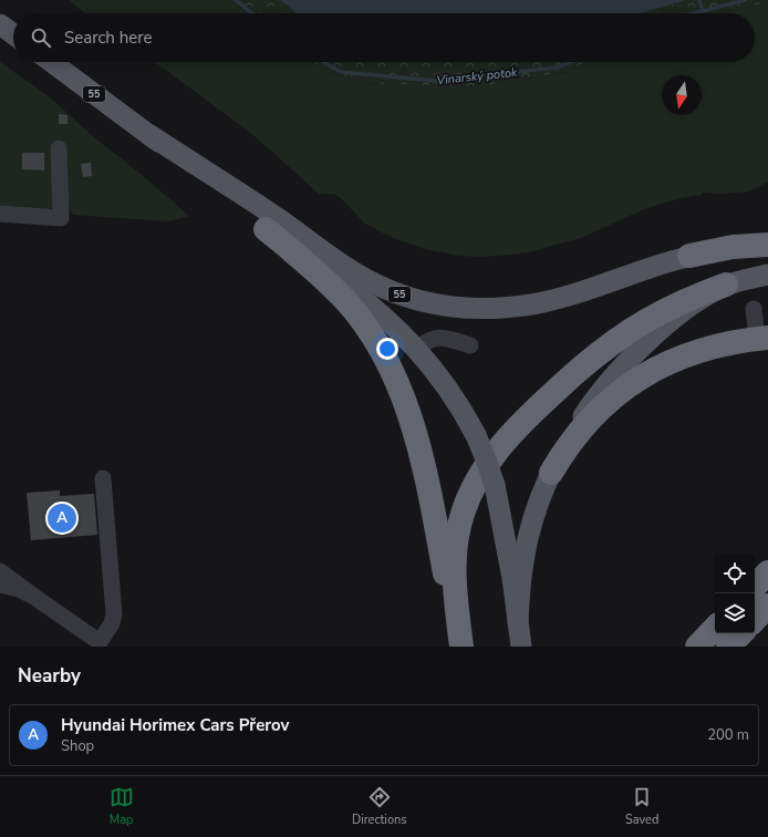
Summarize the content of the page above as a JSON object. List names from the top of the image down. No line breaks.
{"streets":{"main road":["55"]},"water":["Vinarský potok"],"north":"bottom","page":{"search":"Search here","pins":"A","heading":"Nearby","list":[{"mark":"A","name":"Hyundai Horimex Cars Přerov","note":"Shop","value":"200 m"}],"nav":["Map","Directions","Saved"]}}
